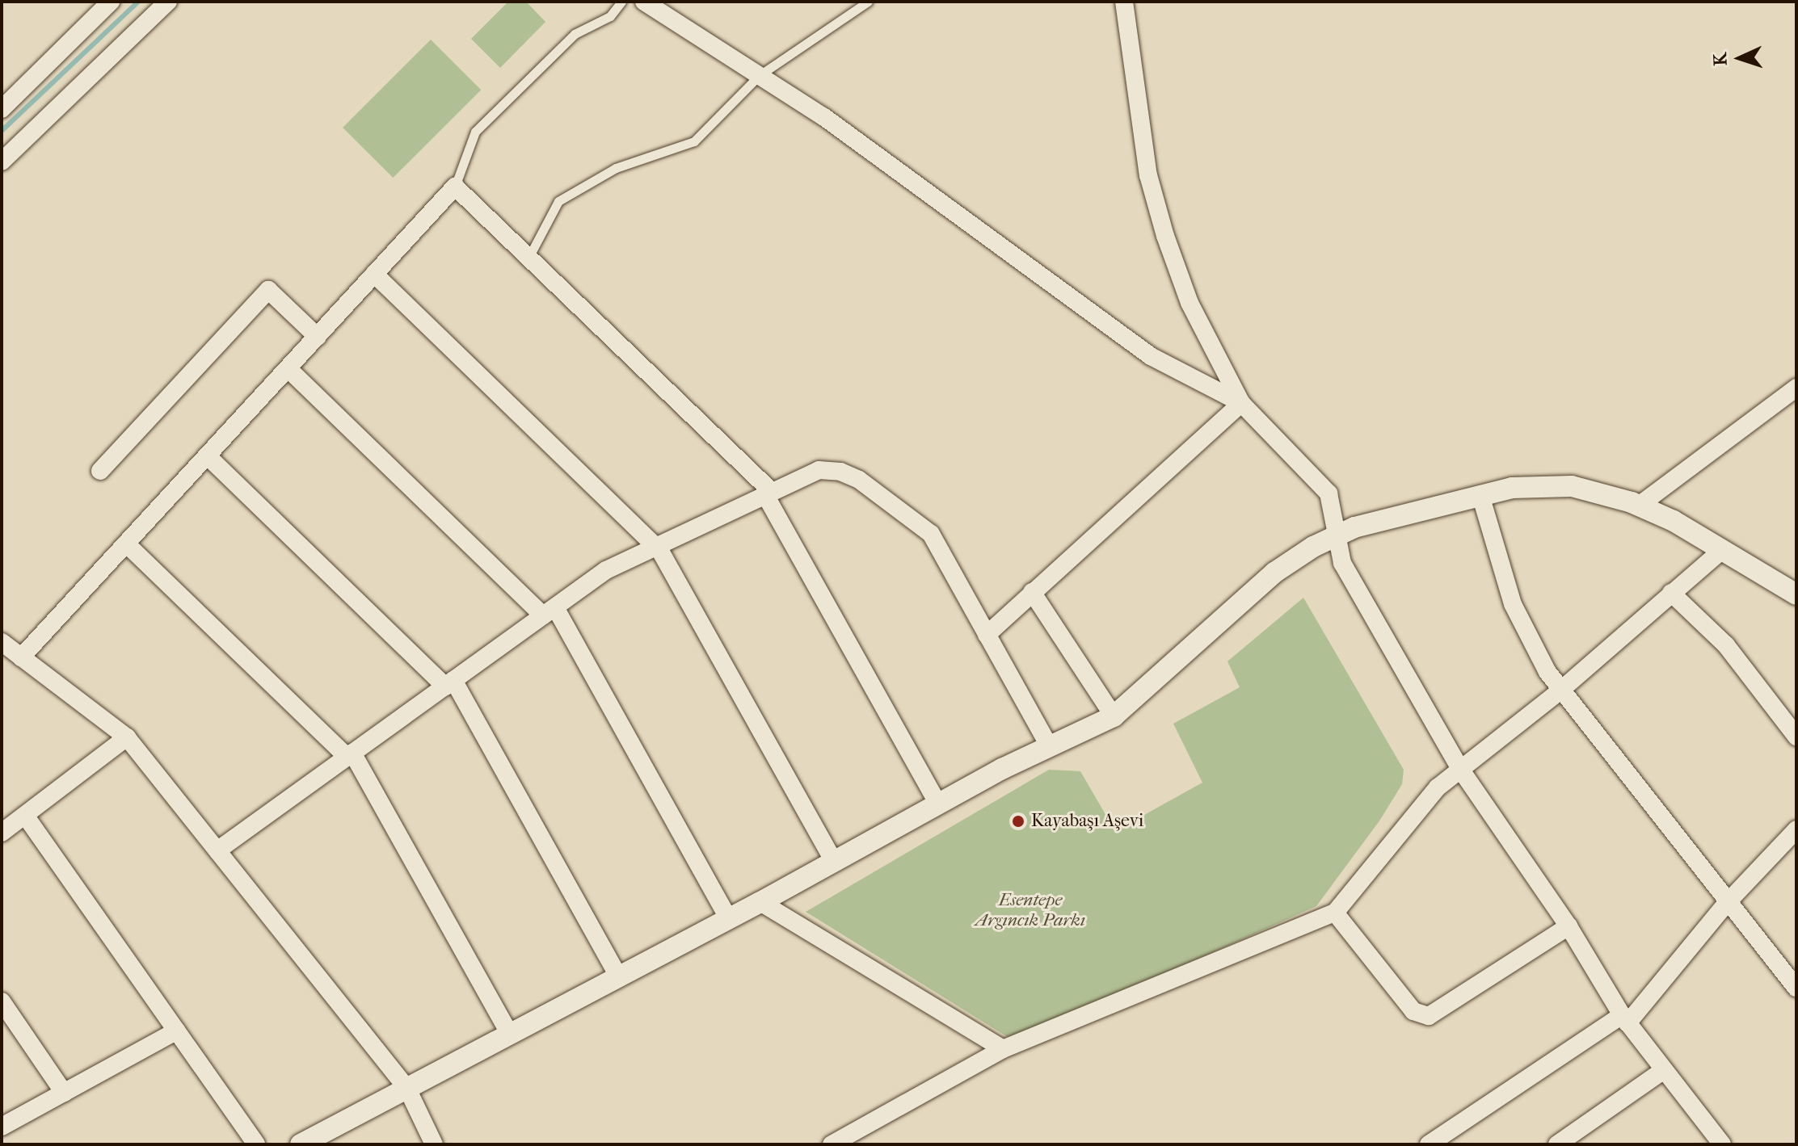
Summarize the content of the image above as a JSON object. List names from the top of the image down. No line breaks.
{"parks":["Esentepe Argıncık Parkı"],"places":["Kayabaşı Aşevi"],"north":"left"}
